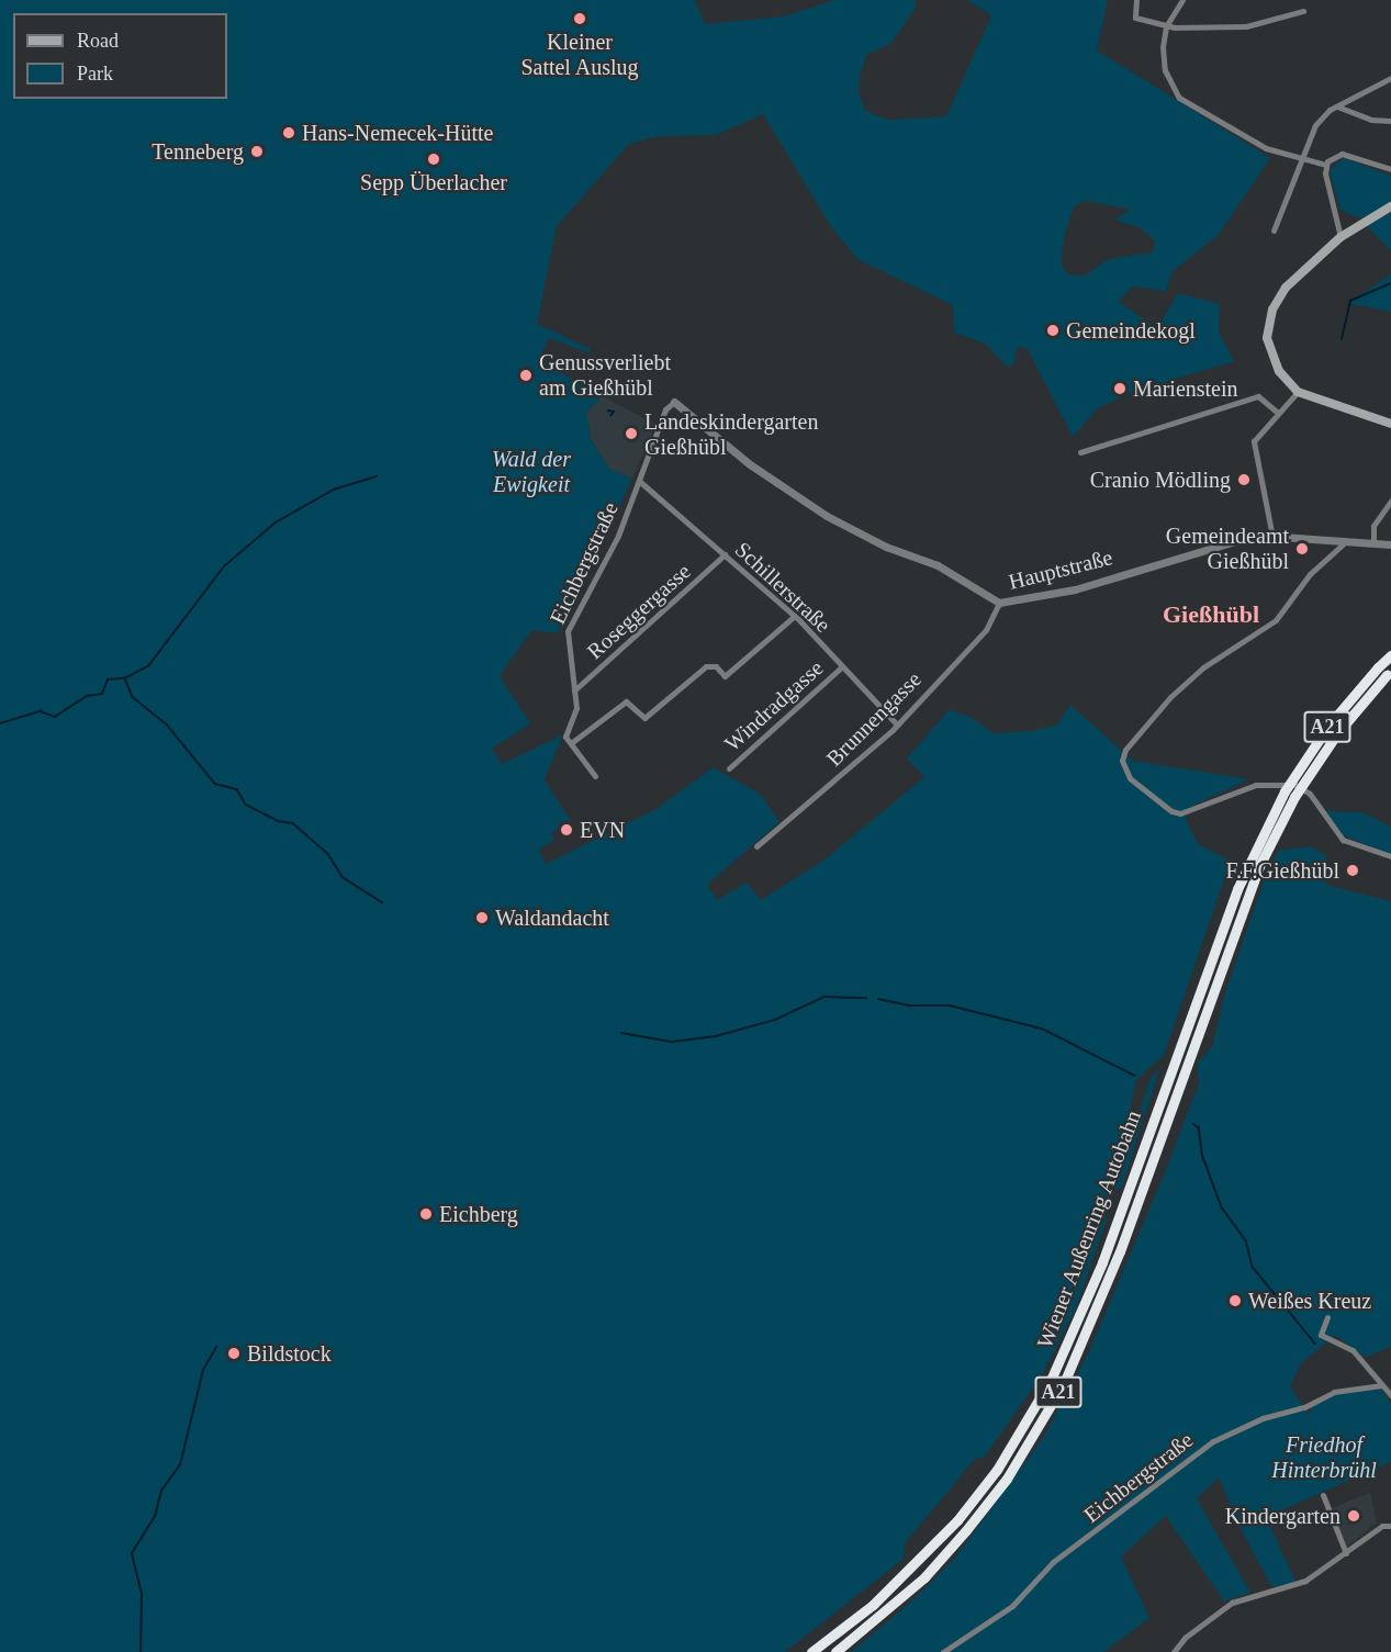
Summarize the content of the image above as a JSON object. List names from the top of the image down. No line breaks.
{"streets":{"highway":["A21","Wiener Außenring Autobahn"],"street":["Eichbergstraße","Hauptstraße","Schillerstraße","Roseggergasse","Windradgasse","Brunnengasse"]},"crossings":[["Eichbergstraße","Hauptstraße"],["Eichbergstraße","Schillerstraße"],["Eichbergstraße","Roseggergasse"],["Hauptstraße","Brunnengasse"],["Schillerstraße","Roseggergasse"],["Schillerstraße","Windradgasse"],["Schillerstraße","Brunnengasse"],["A21","Wiener Außenring Autobahn"]],"districts":["Gießhübl"],"parks":["Wald der Ewigkeit","Friedhof Hinterbrühl"],"places":["Kleiner Sattel Auslug","Hans-Nemecek-Hütte","Tenneberg","Sepp Überlacher","Gemeindekogl","Genussverliebt am Gießhübl","Marienstein","Landeskindergarten Gießhübl","Cranio Mödling","Gemeindeamt Gießhübl","EVN","F.F.Gießhübl","Waldandacht","Eichberg","Weißes Kreuz","Bildstock","Kindergarten"],"legend":["Road","Park"]}
